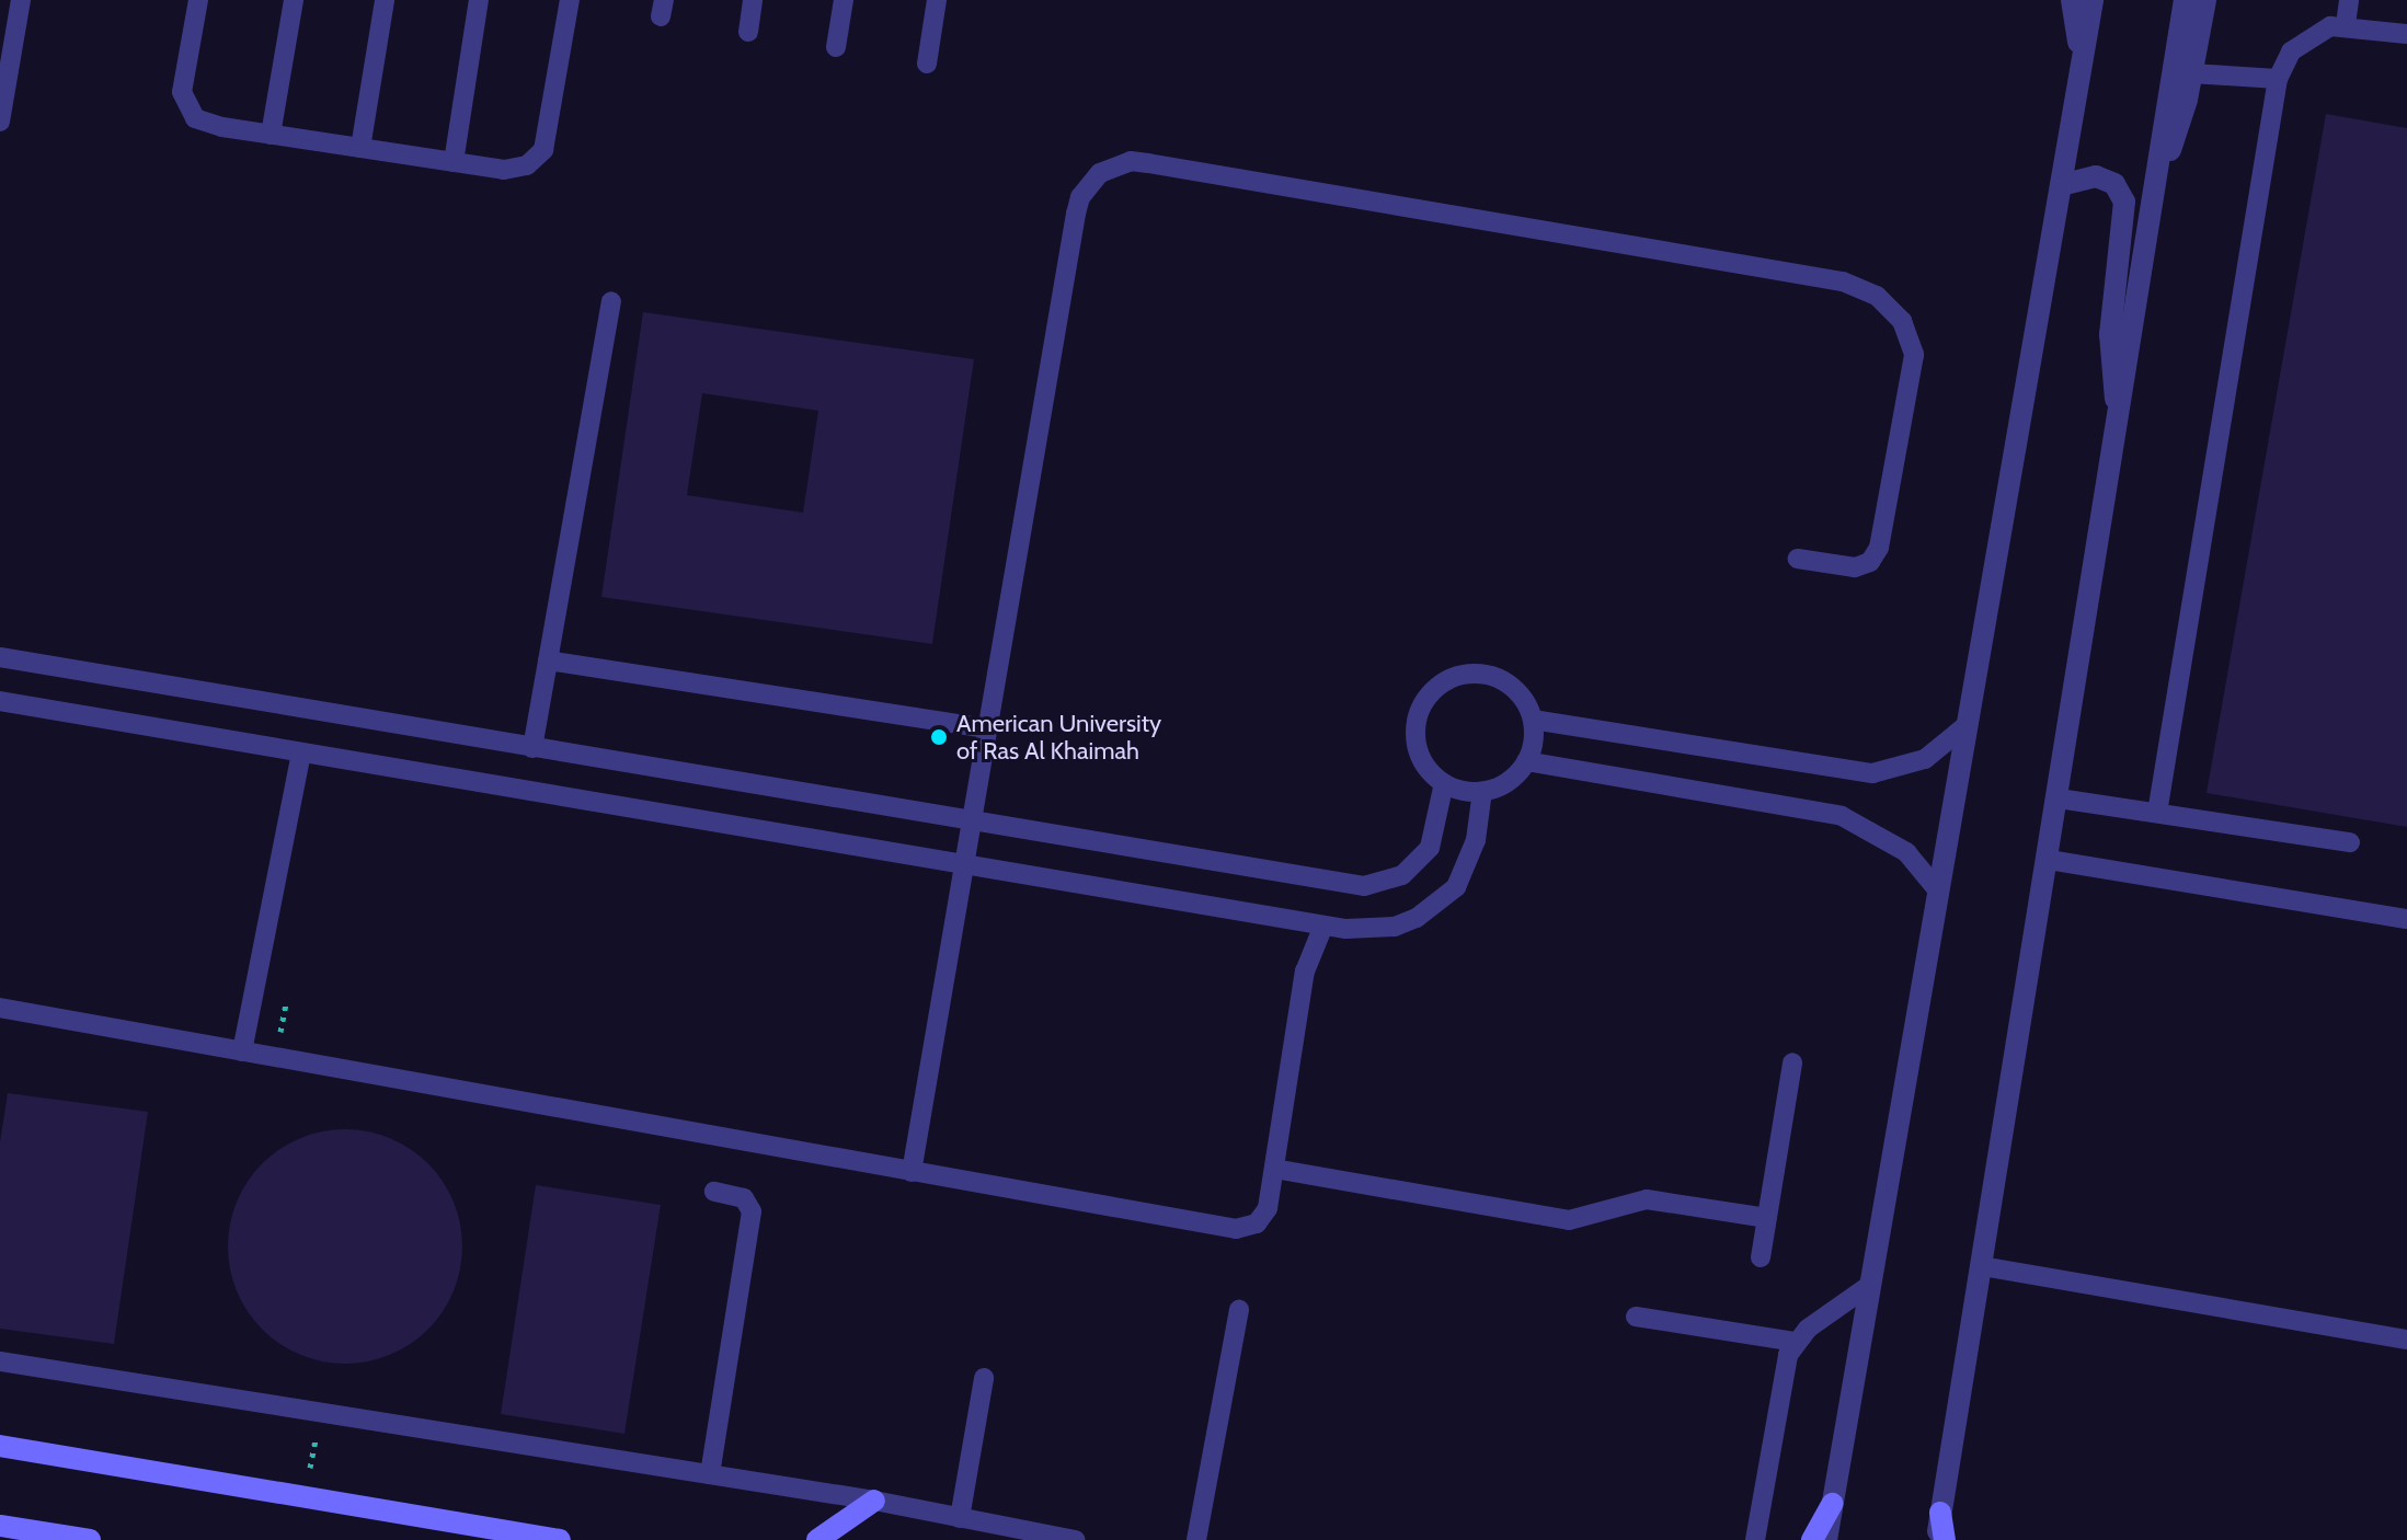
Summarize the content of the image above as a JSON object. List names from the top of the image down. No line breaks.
{"places":["American University of Ras Al Khaimah"]}
